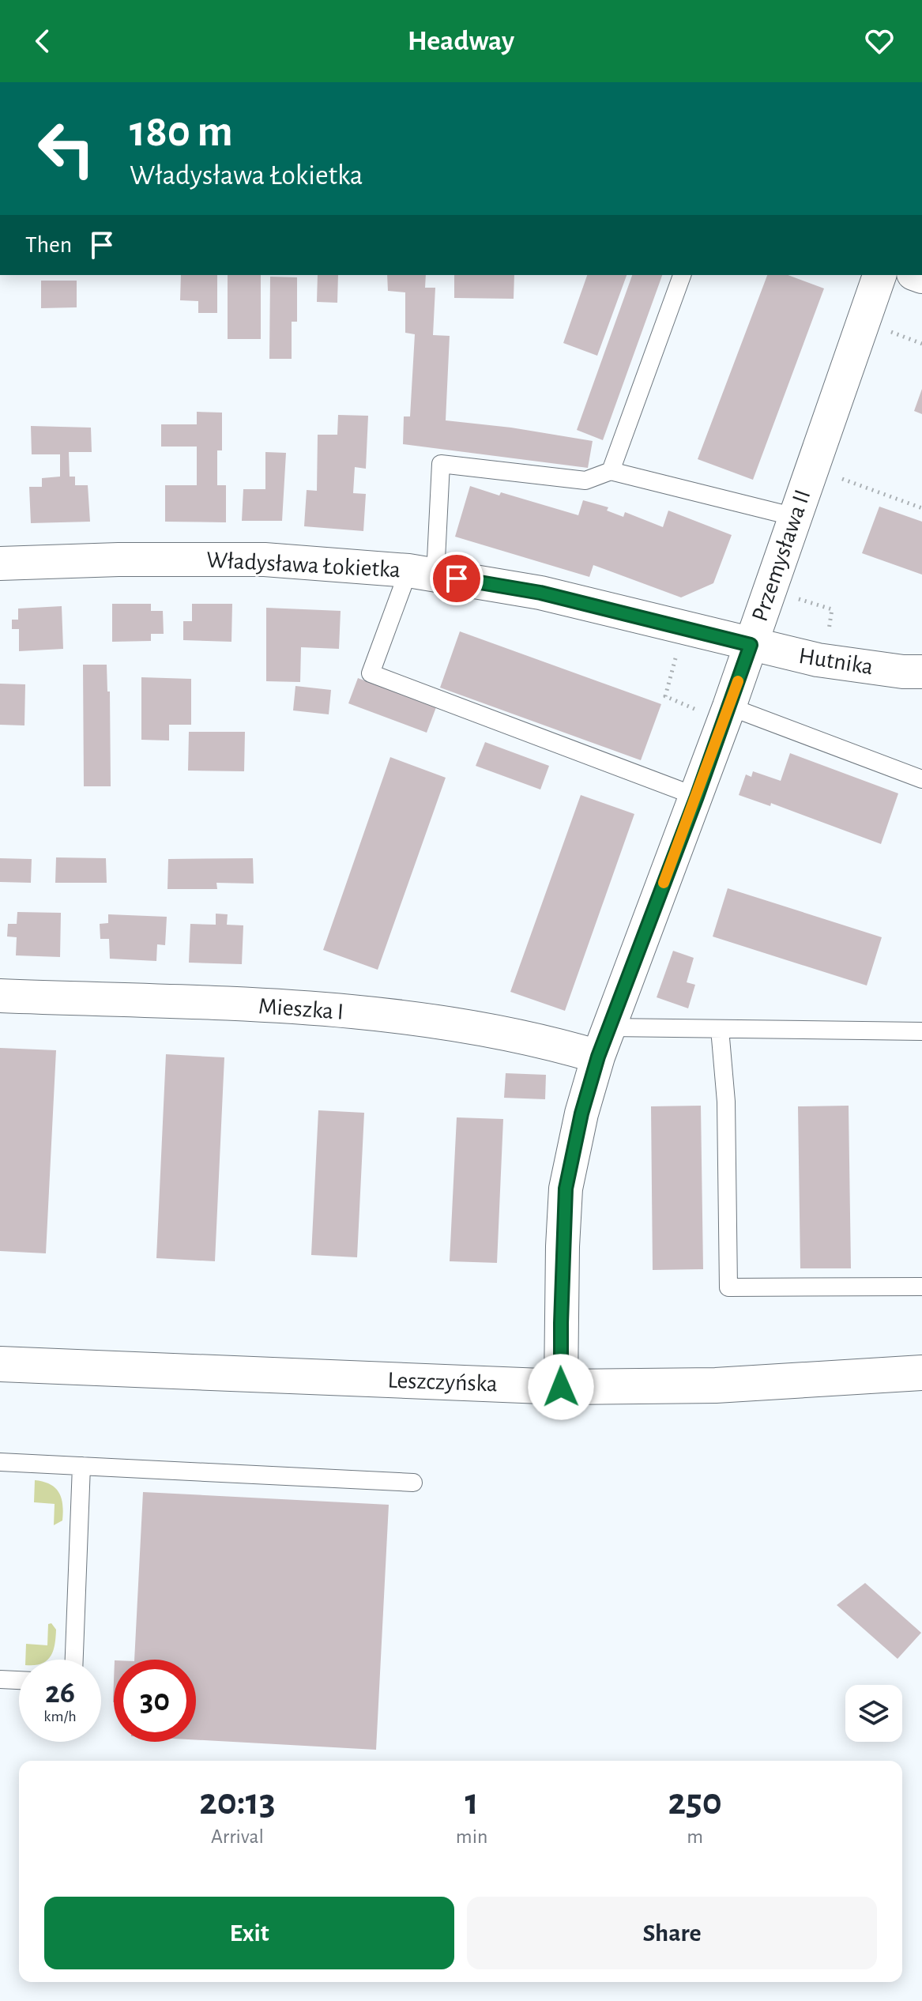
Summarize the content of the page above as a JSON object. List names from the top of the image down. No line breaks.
{"streets":{"street":["Przemysława II","Władysława Łokietka","Hutnika","Mieszka I","Leszczyńska"]},"crossings":[["Przemysława II","Władysława Łokietka"],["Przemysława II","Hutnika"],["Przemysława II","Mieszka I"],["Przemysława II","Leszczyńska"],["Władysława Łokietka","Hutnika"]],"page":{"header":"Headway","turn":["180 m","Władysława Łokietka"],"then":"Then","speed":"26 km/h","limit":"30","eta":["20:13","Arrival","1","min","250","m"],"buttons":["Exit","Share"]}}
